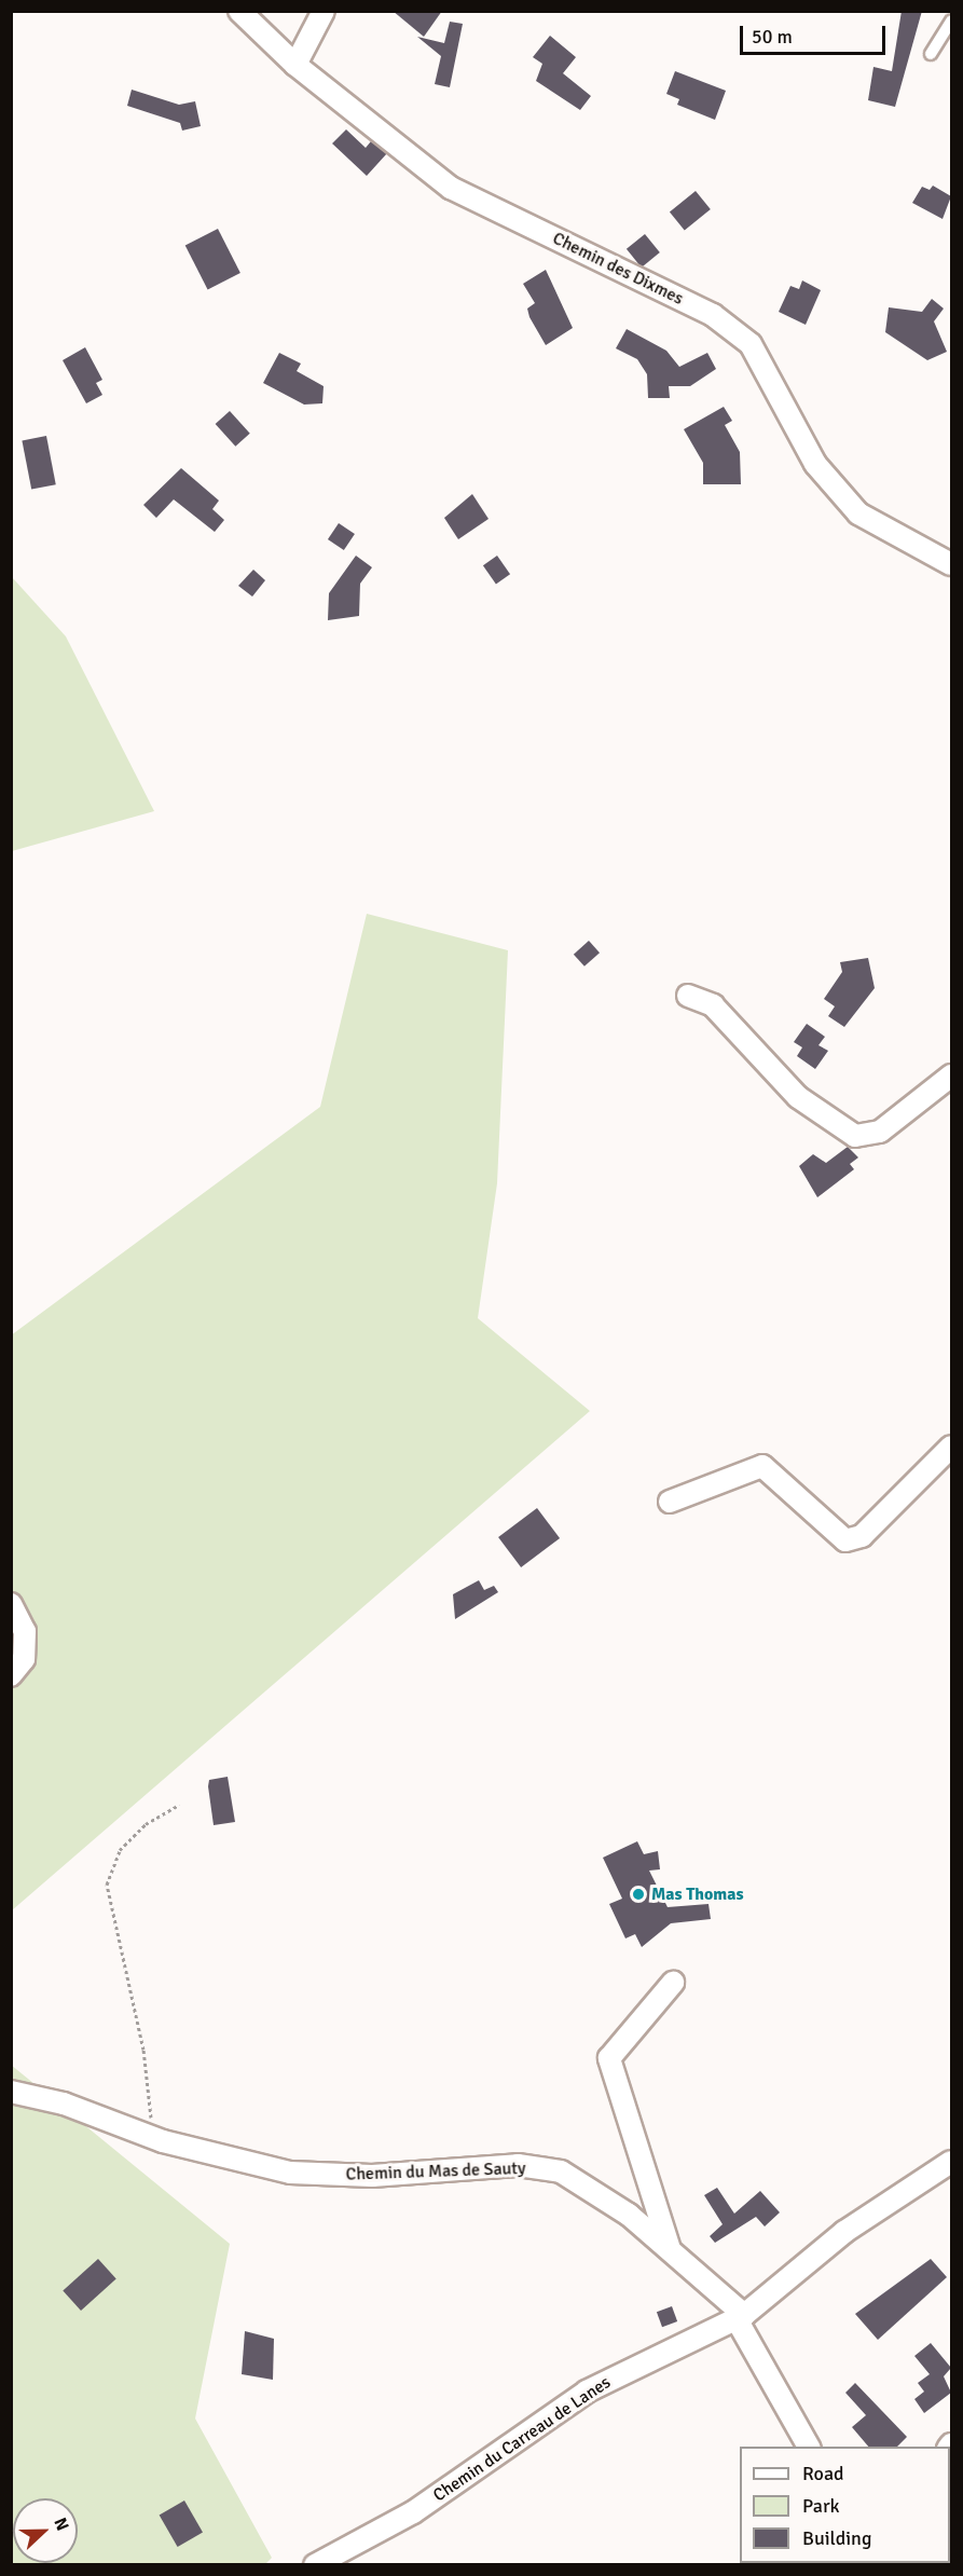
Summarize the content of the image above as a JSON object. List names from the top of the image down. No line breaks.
{"streets":{"street":["Chemin des Dixmes","Chemin du Mas de Sauty","Chemin du Carreau de Lanes"]},"crossings":[["Chemin du Mas de Sauty","Chemin du Carreau de Lanes"]],"places":["Mas Thomas"],"legend":["Road","Park","Building"],"scale_bar":"50 m","north":"right"}
